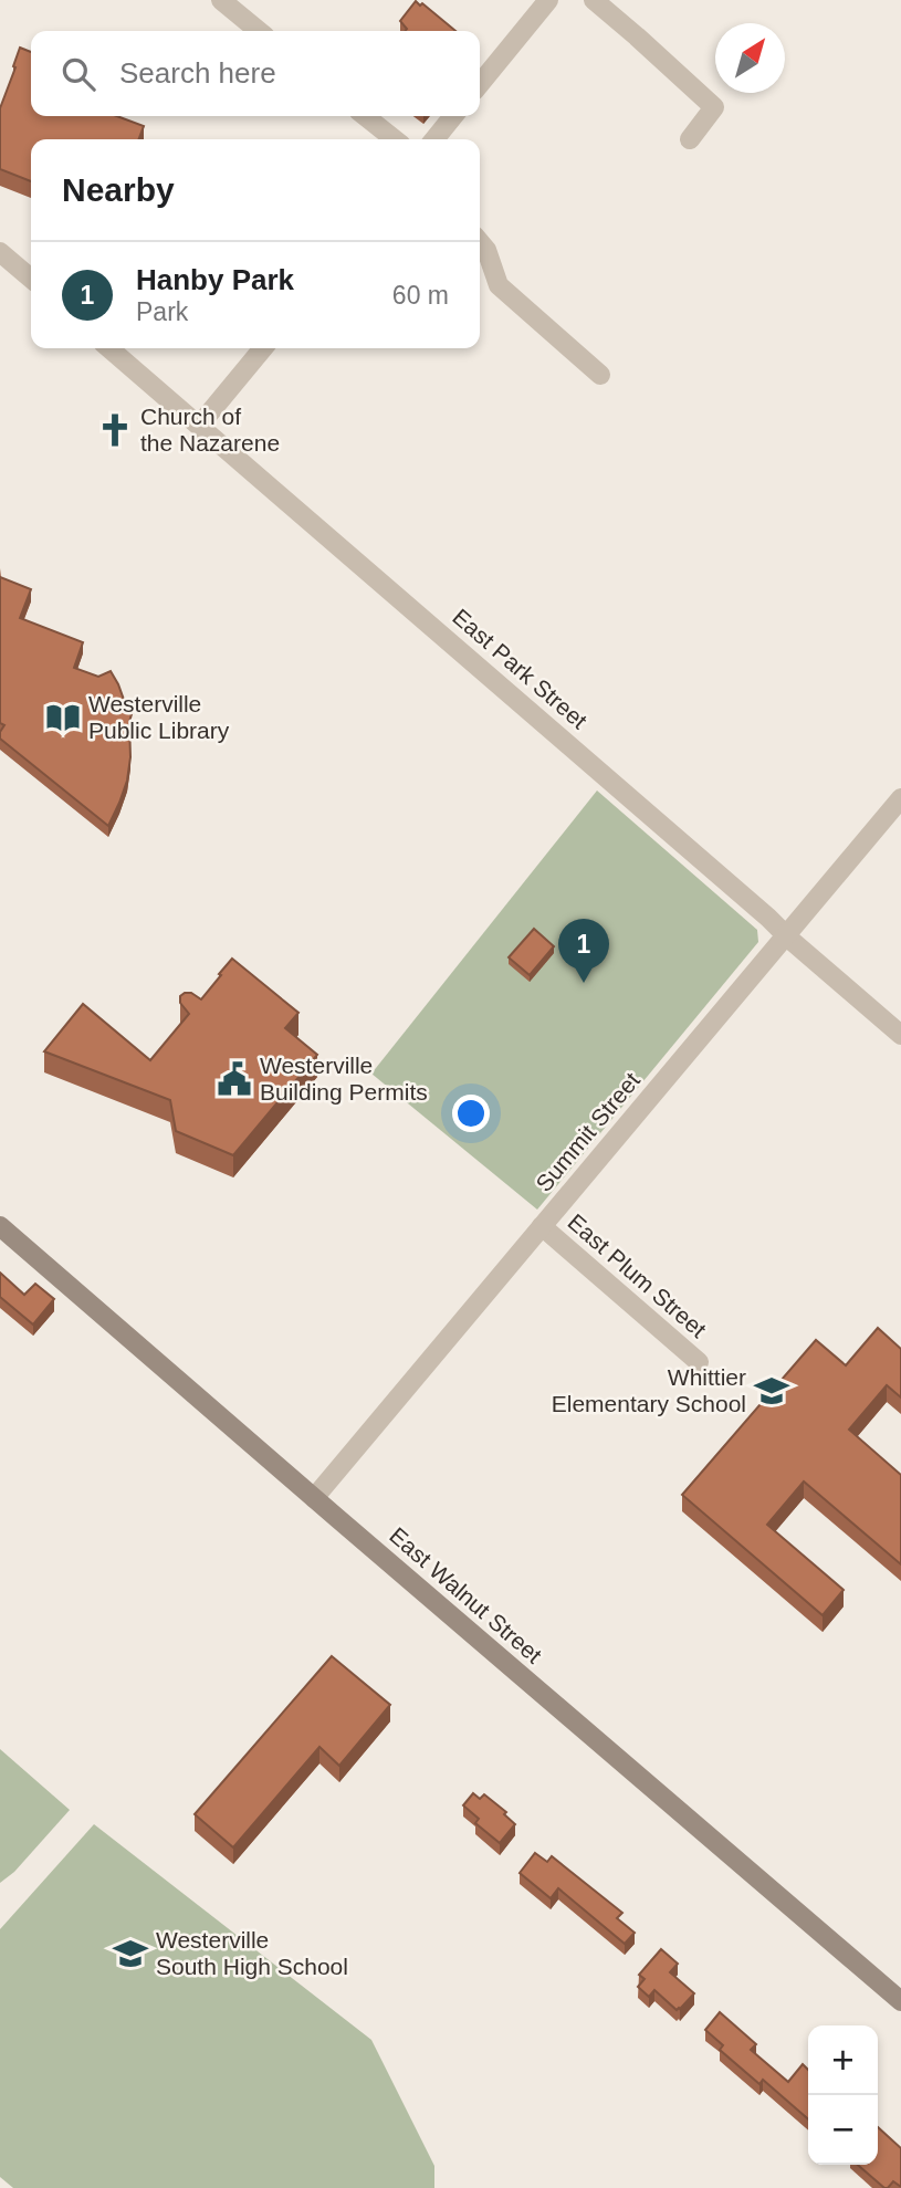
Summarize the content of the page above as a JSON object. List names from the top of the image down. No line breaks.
{"streets":{"main road":["East Walnut Street"],"street":["East Park Street","Summit Street","East Plum Street"]},"crossings":[["East Park Street","Summit Street"],["Summit Street","East Plum Street"],["Summit Street","East Walnut Street"]],"places":{"church":["Church of the Nazarene"],"library":["Westerville Public Library"],"public building":["Westerville Building Permits"],"school or university":["Whittier Elementary School","Westerville South High School"]},"north":"top right","page":{"search":"Search here","heading":"Nearby","list":[{"mark":"1","name":"Hanby Park","note":"Park","value":"60 m"}],"pins":"1","map_buttons":["+","−"]}}
